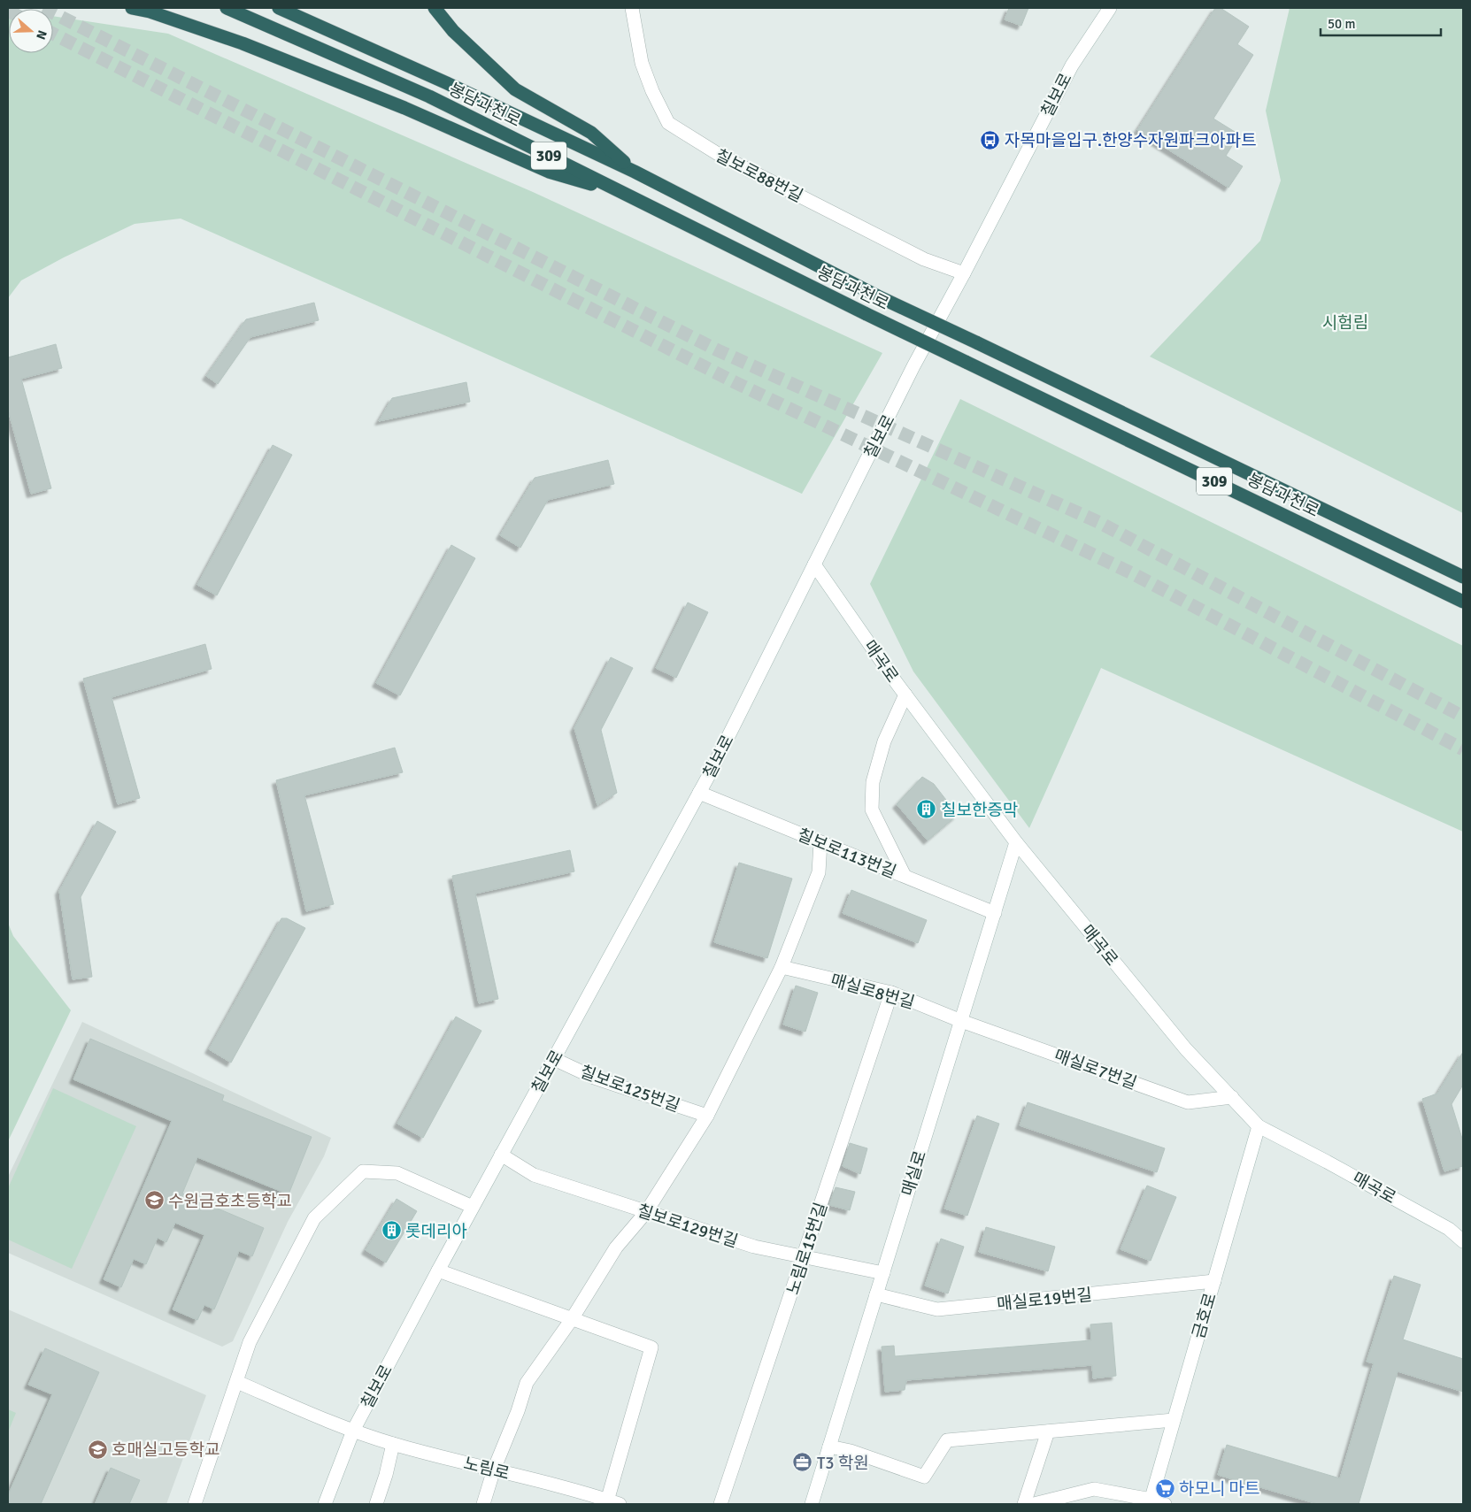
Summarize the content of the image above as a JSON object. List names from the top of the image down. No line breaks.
{"streets":{"highway":["봉담과천로","309"],"street":["칠보로","칠보로88번길","매곡로","칠보로113번길","매실로8번길","매실로7번길","칠보로125번길","매실로","칠보로129번길","노림로15번길","매실로19번길","금호로","노림로"]},"crossings":[["칠보로","칠보로88번길"],["칠보로","매곡로"],["칠보로","칠보로113번길"],["칠보로","칠보로125번길"],["칠보로","칠보로129번길"],["칠보로","노림로"],["매곡로","매실로7번길"],["매곡로","매실로"],["매곡로","금호로"],["칠보로113번길","매실로"],["매실로8번길","매실로7번길"],["매실로8번길","매실로"],["매실로8번길","노림로15번길"],["매실로7번길","매실로"],["매실로","칠보로129번길"],["매실로","매실로19번길"],["칠보로129번길","노림로15번길"],["매실로19번길","금호로"]],"parks":["시험림"],"places":{"bus stop":["자목마을입구.한양수자원파크아파트"],"building":["칠보한증막","롯데리아"],"school or university":["수원금호초등학교","호매실고등학교"],"office":["T3 학원"],"supermarket":["하모니 마트"]},"scale_bar":"50 m","north":"right"}
